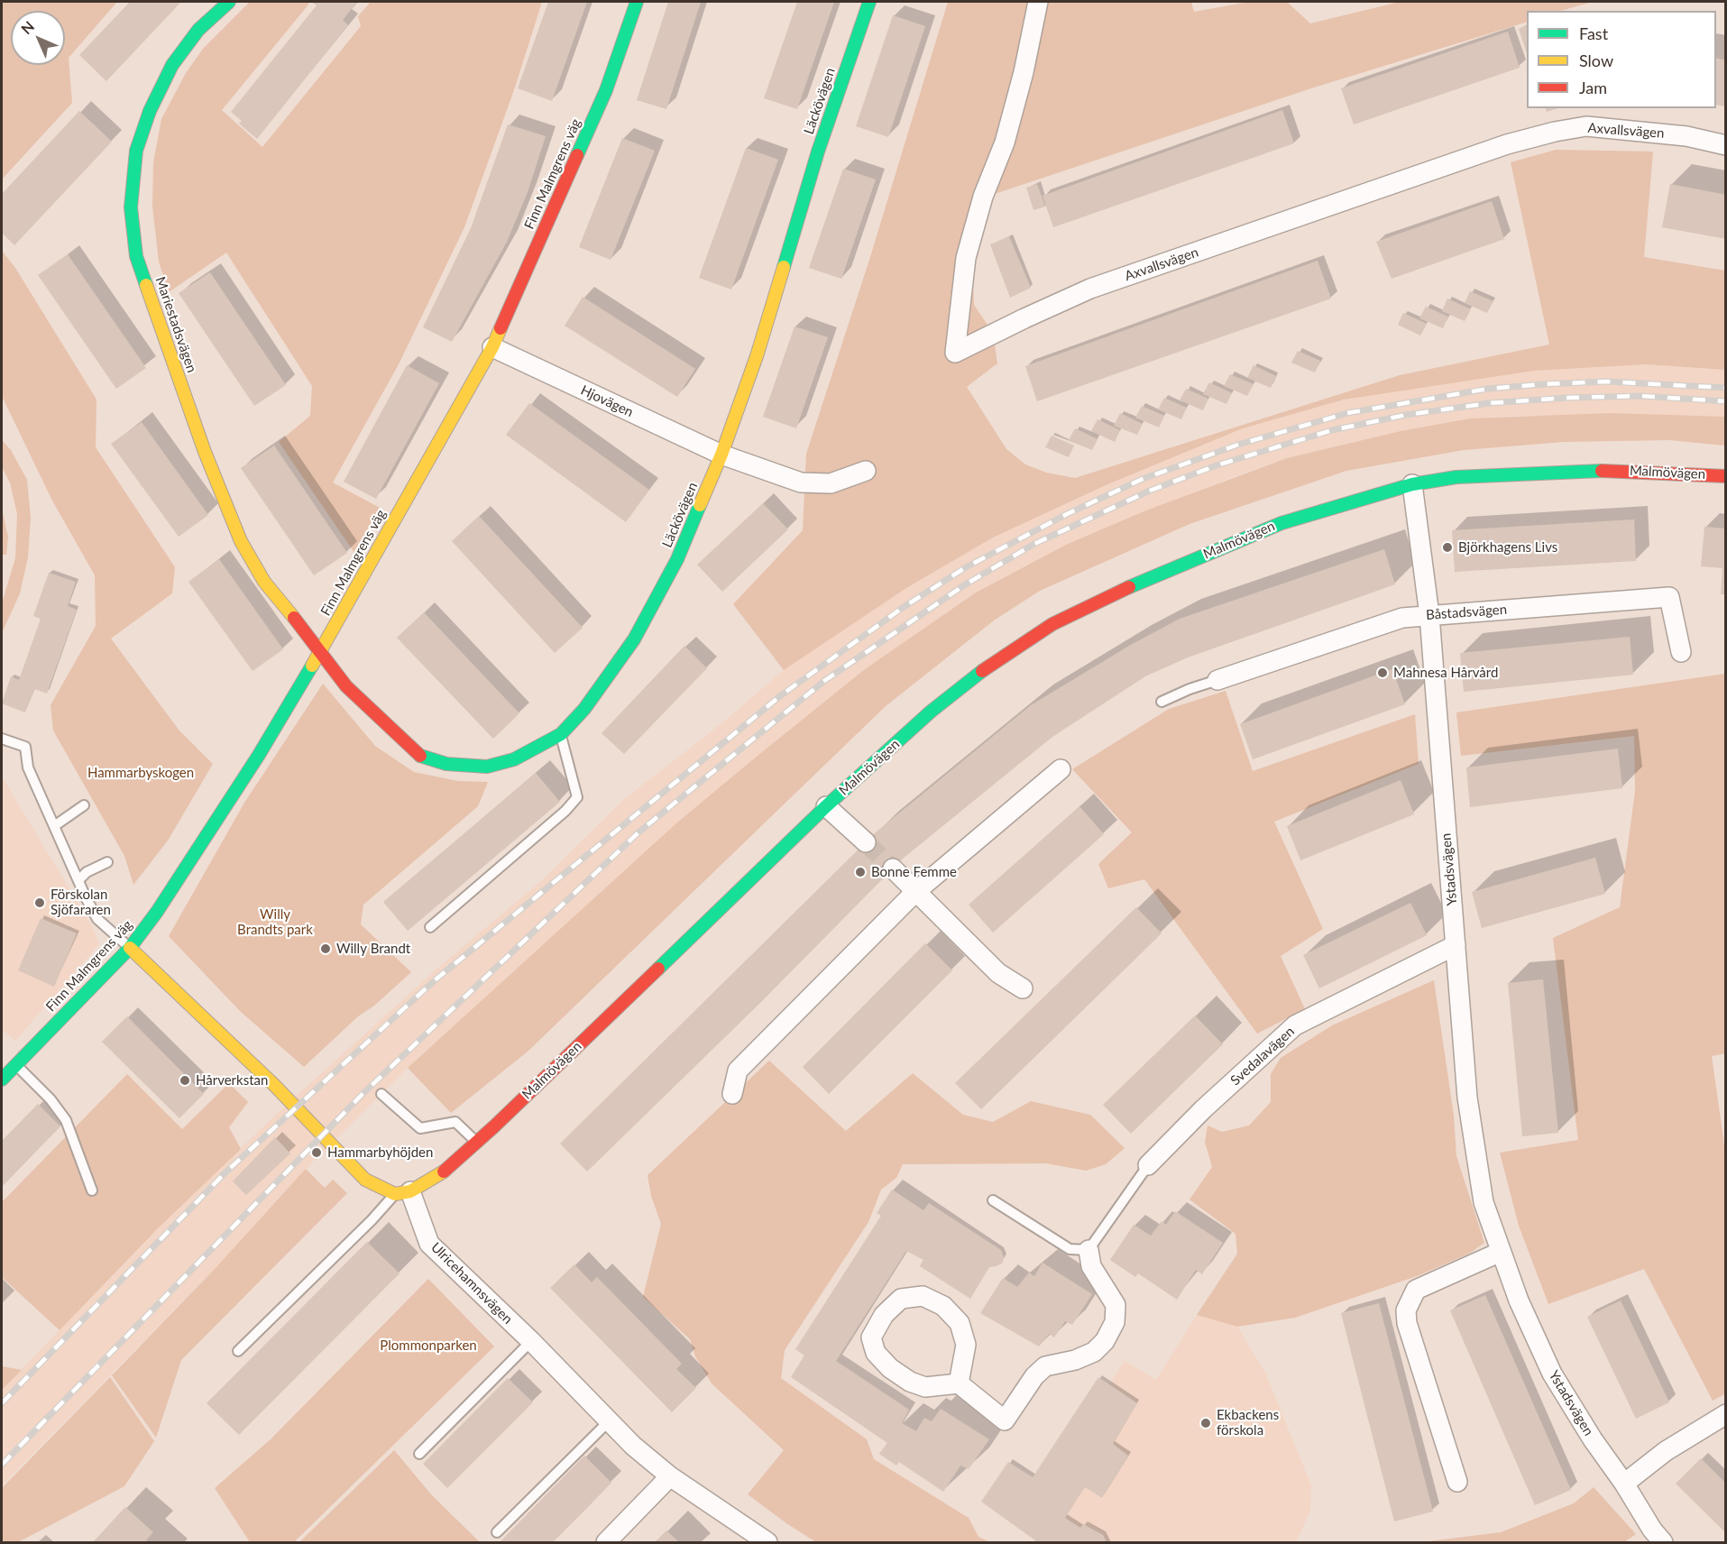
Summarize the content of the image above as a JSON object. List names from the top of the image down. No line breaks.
{"streets":{"street":["Läckövägen","Axvallsvägen","Finn Malmgrens väg","Mariestadsvägen","Hjovägen","Malmövägen","Båstadsvägen","Ystadsvägen","Svedalavägen","Ulricehamnsvägen"]},"crossings":[["Läckövägen","Finn Malmgrens väg"],["Läckövägen","Mariestadsvägen"],["Läckövägen","Hjovägen"],["Finn Malmgrens väg","Mariestadsvägen"],["Finn Malmgrens väg","Hjovägen"],["Malmövägen","Ystadsvägen"],["Malmövägen","Ulricehamnsvägen"],["Båstadsvägen","Ystadsvägen"],["Ystadsvägen","Svedalavägen"]],"parks":["Hammarbyskogen","Willy Brandts park","Plommonparken"],"places":["Björkhagens Livs","Mahnesa Hårvård","Bonne Femme","Förskolan Sjöfararen","Willy Brandt","Hårverkstan","Hammarbyhöjden","Ekbackens förskola"],"legend":["Fast","Slow","Jam"],"north":"top left"}
